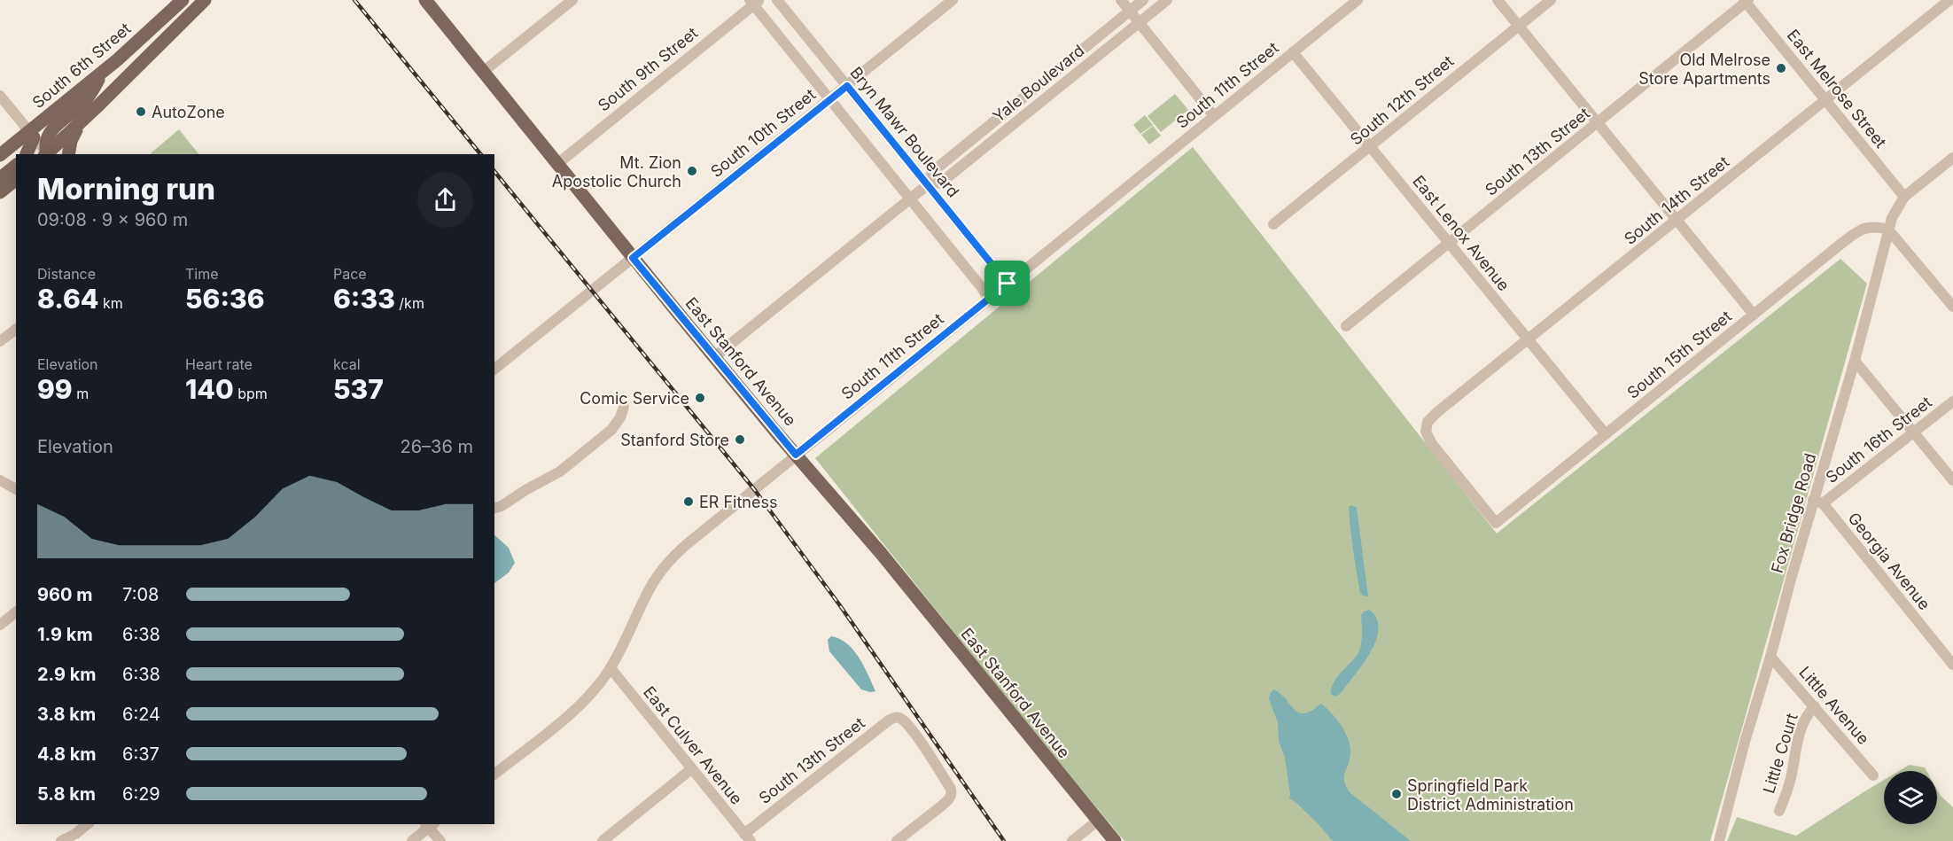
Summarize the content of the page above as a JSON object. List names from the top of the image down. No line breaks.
{"streets":{"main road":["South 6th Street","East Stanford Avenue"],"street":["South 9th Street","Yale Boulevard","South 11th Street","East Melrose Street","South 12th Street","Bryn Mawr Boulevard","South 10th Street","South 13th Street","South 14th Street","East Lenox Avenue","South 15th Street","South 16th Street","Fox Bridge Road","Georgia Avenue","Little Avenue","East Culver Avenue","Little Court"]},"crossings":[["South 9th Street","East Stanford Avenue"],["Yale Boulevard","Bryn Mawr Boulevard"],["Yale Boulevard","East Stanford Avenue"],["South 11th Street","Bryn Mawr Boulevard"],["South 11th Street","East Lenox Avenue"],["South 11th Street","East Stanford Avenue"],["South 11th Street","East Culver Avenue"],["East Melrose Street","South 13th Street"],["East Melrose Street","South 14th Street"],["East Melrose Street","Fox Bridge Road"],["South 12th Street","East Lenox Avenue"],["Bryn Mawr Boulevard","South 10th Street"],["South 10th Street","East Stanford Avenue"],["South 13th Street","East Lenox Avenue"],["South 13th Street","East Culver Avenue"],["South 14th Street","East Lenox Avenue"],["South 14th Street","South 15th Street"],["East Lenox Avenue","South 15th Street"],["South 15th Street","Fox Bridge Road"],["South 16th Street","Fox Bridge Road"],["South 16th Street","Georgia Avenue"],["Fox Bridge Road","Georgia Avenue"],["Fox Bridge Road","Little Avenue"],["Little Avenue","Little Court"]],"places":["Old Melrose Store Apartments","AutoZone","Mt. Zion Apostolic Church","Comic Service","Stanford Store","ER Fitness","Springfield Park District Administration"],"page":{"heading":["Morning run","09:08 · 9 × 960 m"],"stats":[["Distance","8.64 km"],["Time","56:36"],["Pace","6:33 /km"],["Elevation","99 m"],["Heart rate","140 bpm"],["kcal","537"]],"chart":["Elevation","26–36 m"],"list":[{"name":"960 m","note":"7:08"},{"name":"1.9 km","note":"6:38"},{"name":"2.9 km","note":"6:38"},{"name":"3.8 km","note":"6:24"},{"name":"4.8 km","note":"6:37"},{"name":"5.8 km","note":"6:29"}]}}
